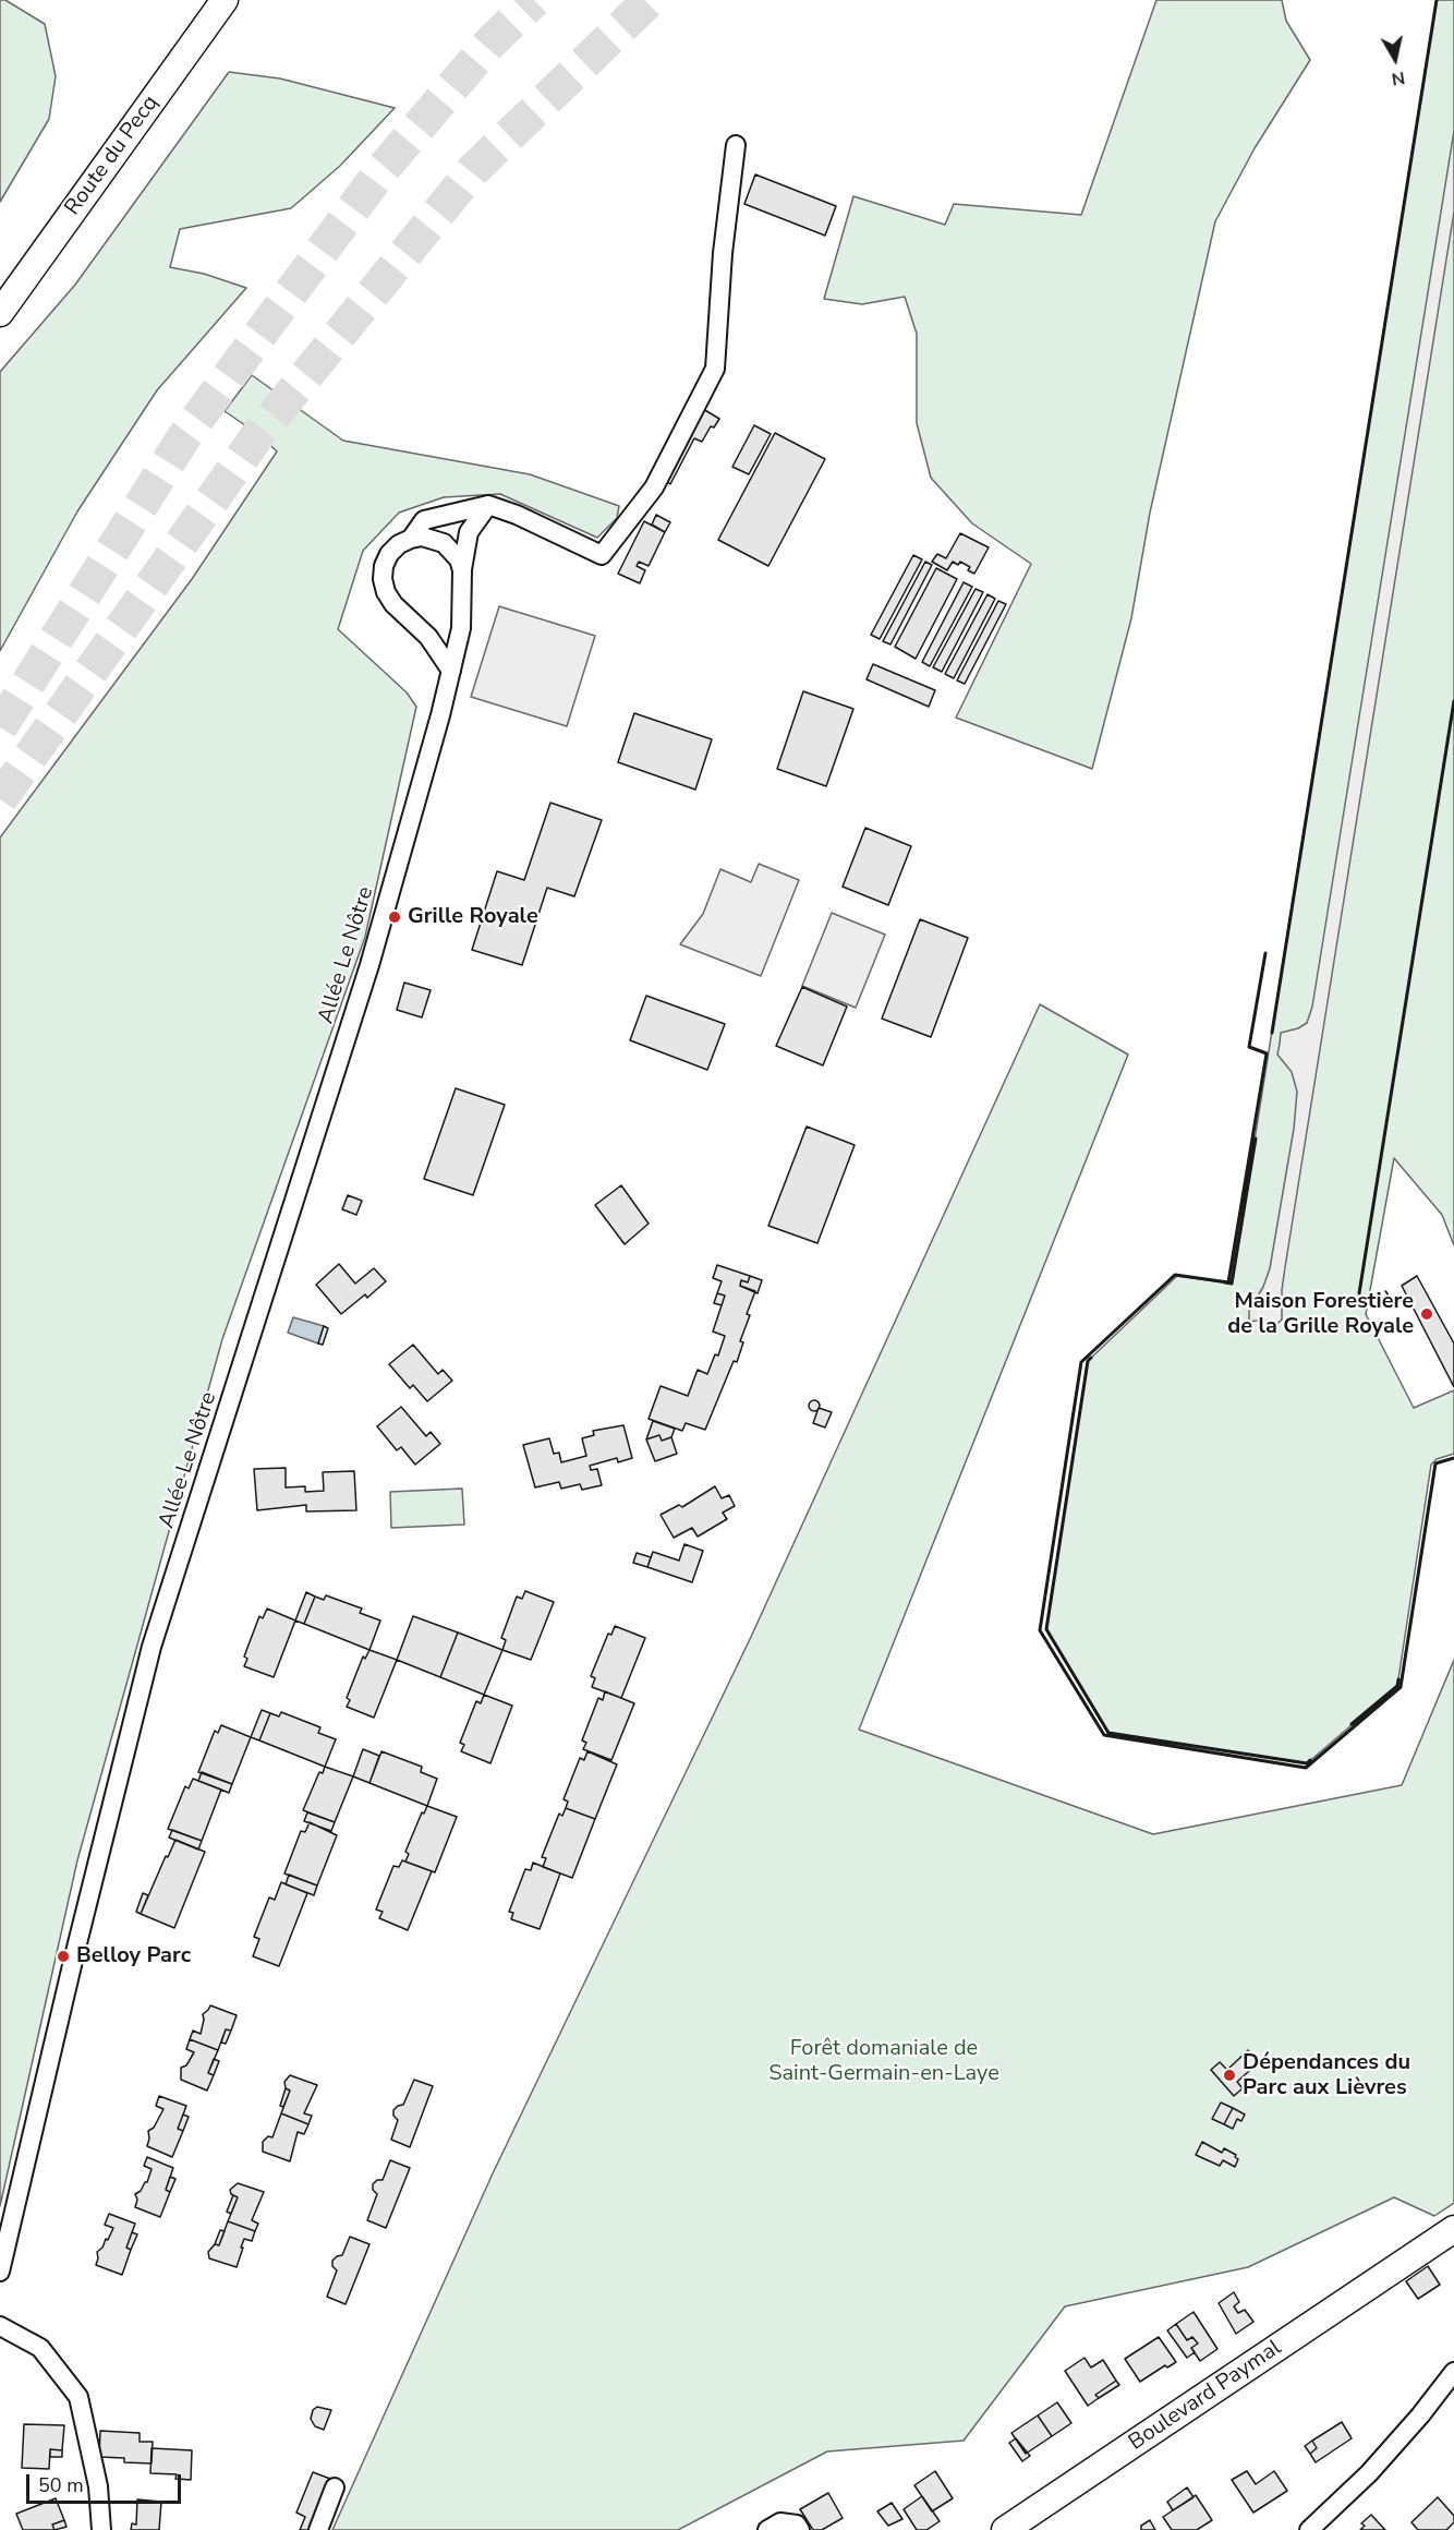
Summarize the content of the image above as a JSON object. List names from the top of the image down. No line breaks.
{"streets":{"main road":["Route du Pecq","Boulevard Paymal"],"street":["Allée Le Nôtre"]},"parks":["Forêt domaniale de Saint-Germain-en-Laye"],"places":["Grille Royale","Maison Forestière de la Grille Royale","Belloy Parc","Dépendances du Parc aux Lièvres"],"scale_bar":"50 m","north":"bottom"}
